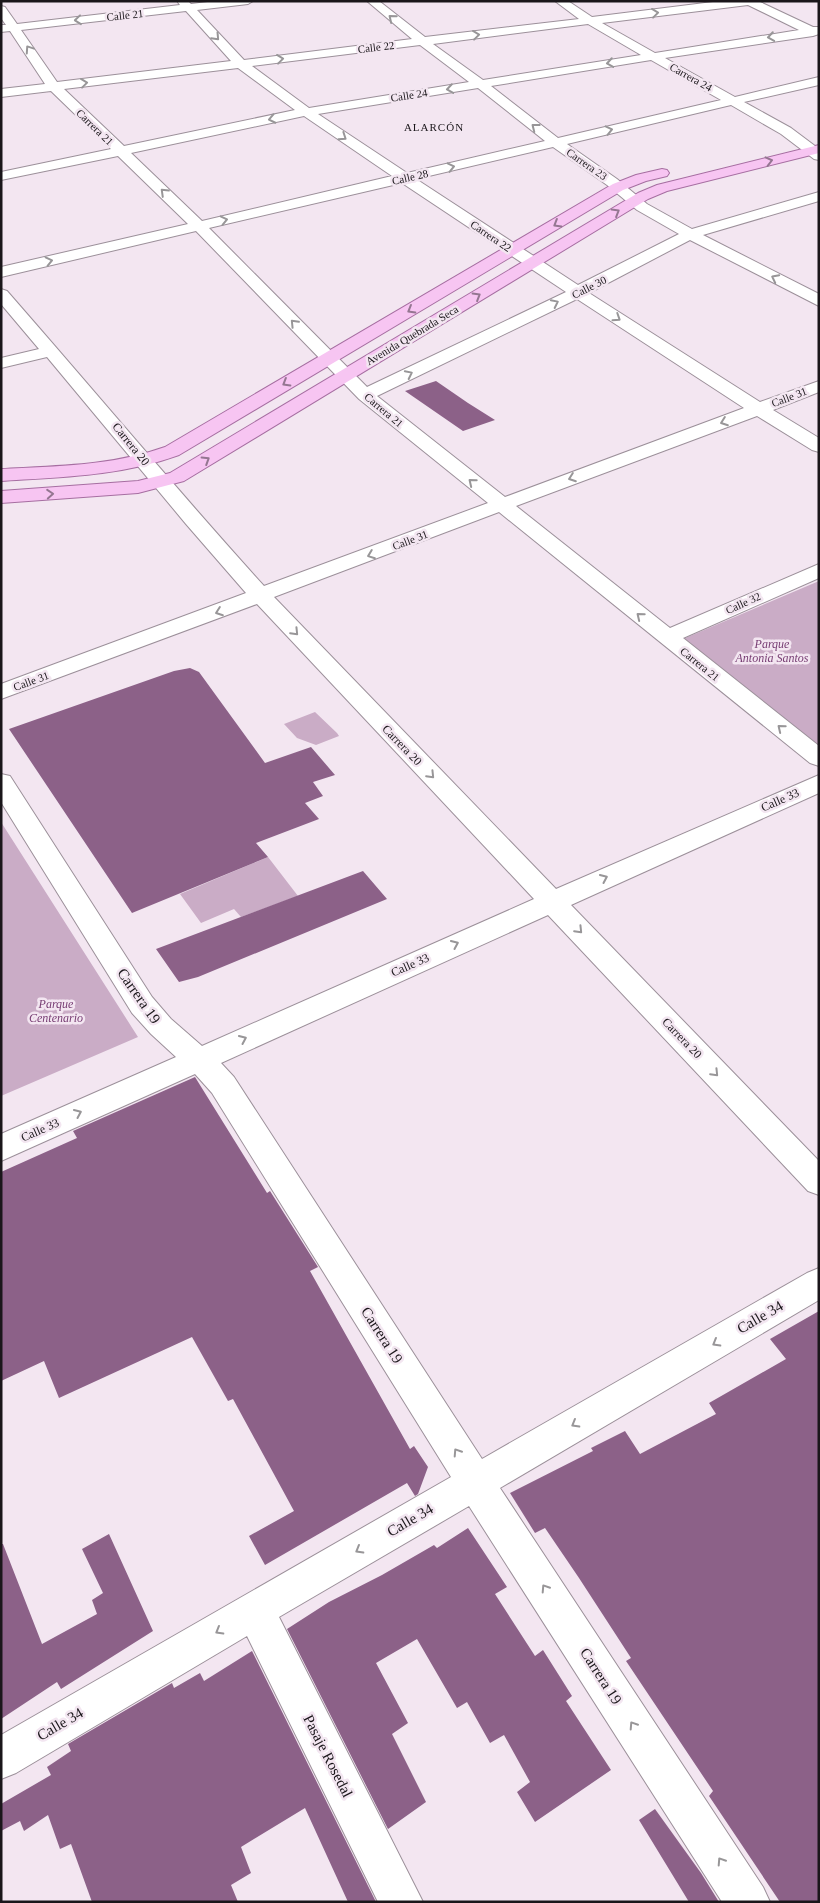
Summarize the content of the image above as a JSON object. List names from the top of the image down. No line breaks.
{"streets":{"main road":["Avenida Quebrada Seca"],"street":["Calle 21","Calle 22","Carrera 24","Calle 24","Carrera 21","Carrera 23","Calle 28","Carrera 22","Calle 30","Calle 31","Carrera 20","Calle 32","Calle 33","Carrera 19","Calle 34","Pasaje Rosedal"]},"crossings":[["Calle 21","Carrera 21"],["Calle 21","Carrera 22"],["Calle 22","Carrera 24"],["Calle 22","Carrera 21"],["Calle 22","Carrera 23"],["Calle 22","Carrera 22"],["Carrera 24","Calle 24"],["Carrera 24","Calle 28"],["Carrera 24","Avenida Quebrada Seca"],["Calle 24","Carrera 21"],["Calle 24","Carrera 23"],["Calle 24","Carrera 22"],["Carrera 21","Calle 28"],["Carrera 21","Calle 30"],["Carrera 21","Avenida Quebrada Seca"],["Carrera 21","Calle 31"],["Carrera 21","Calle 32"],["Carrera 23","Calle 28"],["Carrera 23","Calle 30"],["Carrera 23","Avenida Quebrada Seca"],["Calle 28","Carrera 22"],["Carrera 22","Calle 30"],["Carrera 22","Avenida Quebrada Seca"],["Carrera 22","Calle 31"],["Avenida Quebrada Seca","Carrera 20"],["Calle 31","Carrera 20"],["Carrera 20","Calle 33"],["Calle 33","Carrera 19"],["Carrera 19","Calle 34"],["Calle 34","Pasaje Rosedal"]],"one_way":["Calle 21","Calle 22","Calle 24","Carrera 21","Carrera 23","Calle 28","Carrera 22","Calle 30","Calle 31","Carrera 20","Calle 33","Carrera 19","Calle 34"],"districts":["ALARCÓN"],"parks":["Parque Antonia Santos","Parque Centenario"]}
